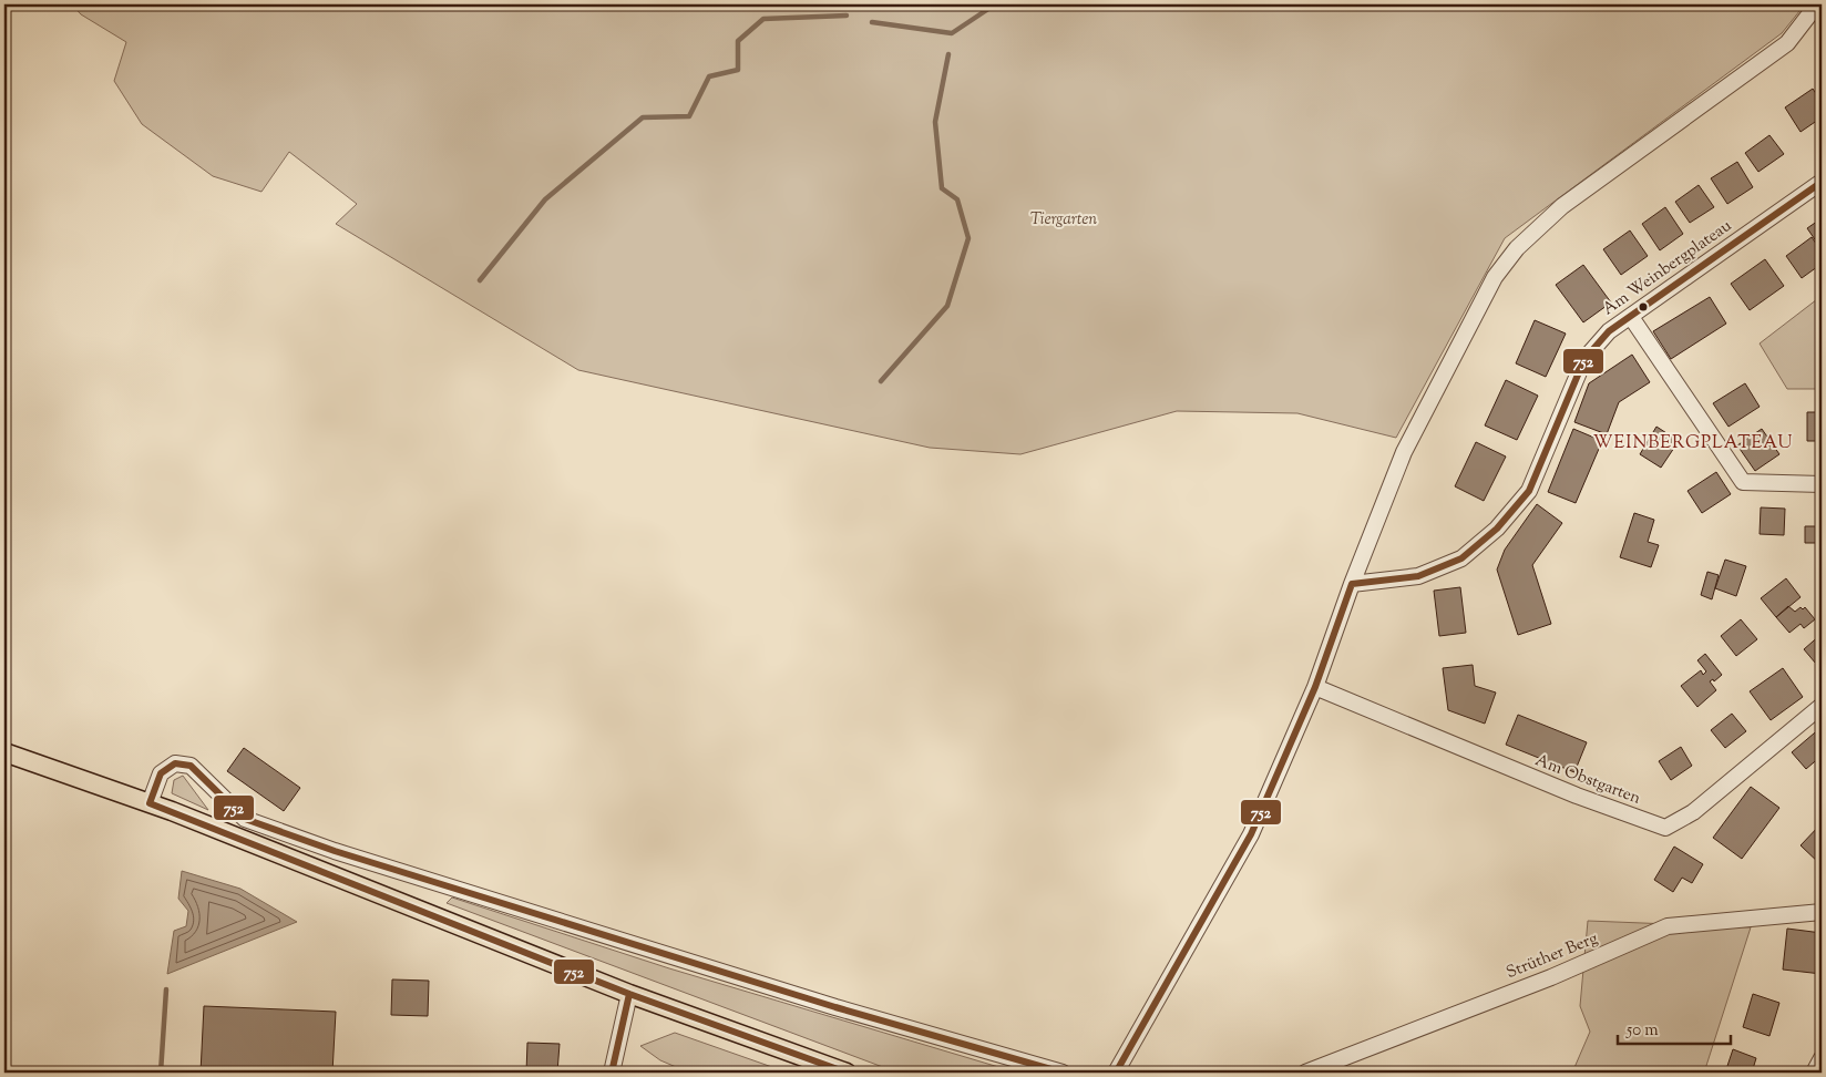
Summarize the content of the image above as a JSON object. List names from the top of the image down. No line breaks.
{"streets":{"street":["Am Weinbergplateau","Am Obstgarten","Strüther Berg"]},"districts":["WEINBERGPLATEAU"],"parks":["Tiergarten"],"lines":["transit line 752"],"scale_bar":"50 m"}
